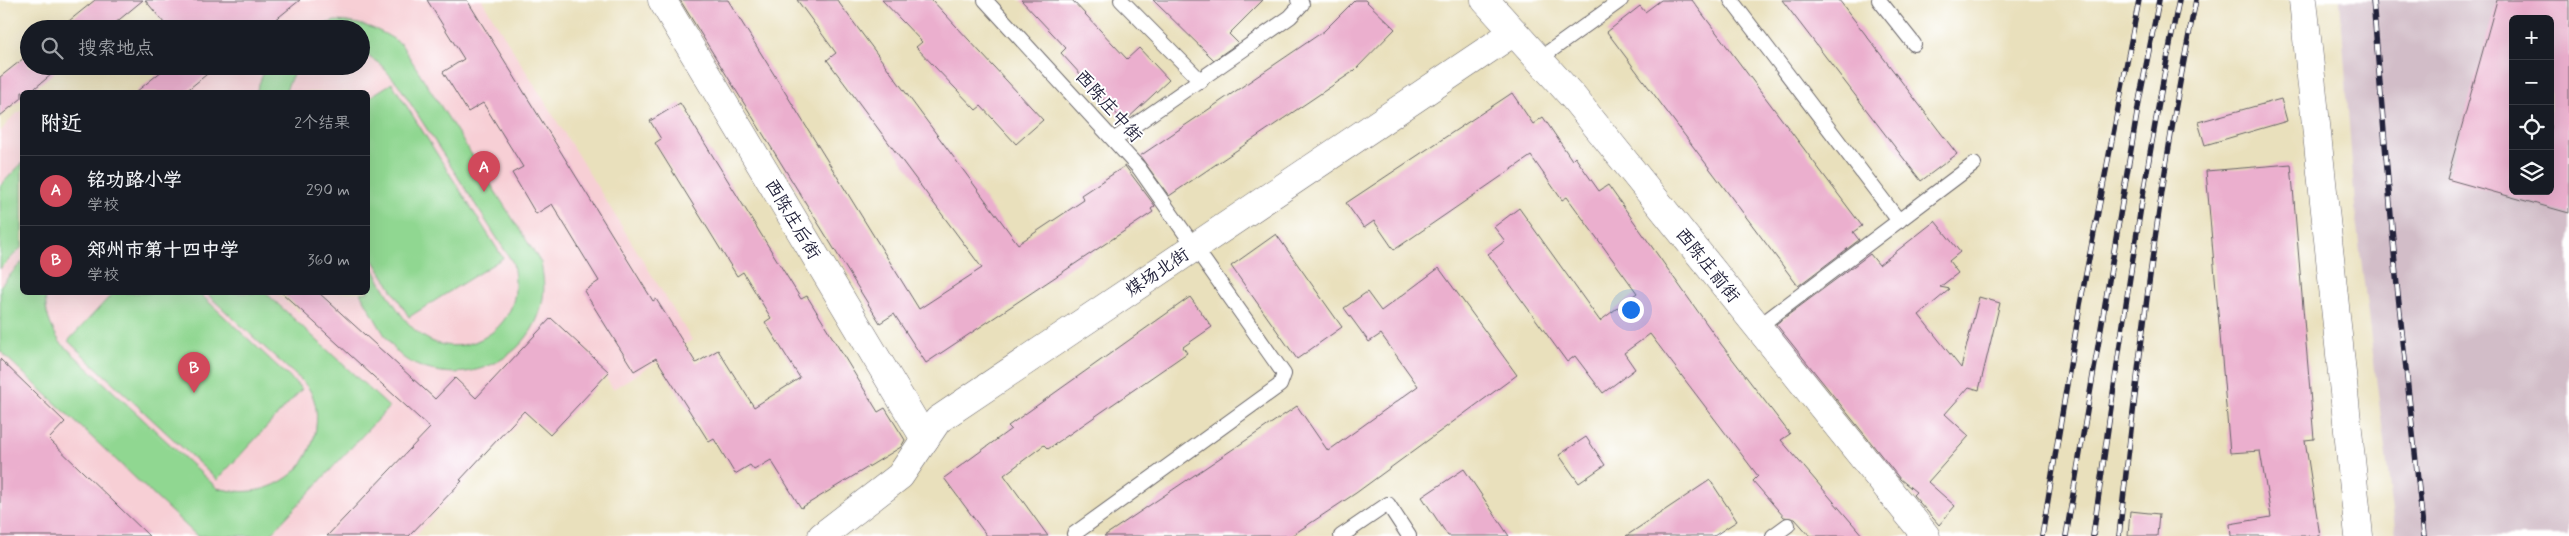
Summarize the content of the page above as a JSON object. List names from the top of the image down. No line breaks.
{"streets":{"street":["西陈庄后街","西陈庄前街","煤场北街"],"lane":["西陈庄中街"]},"crossings":[["西陈庄中街","煤场北街"],["西陈庄后街","煤场北街"],["西陈庄前街","煤场北街"]],"page":{"map_buttons":["+","−"],"search":"搜索地点","heading":["附近","2个结果"],"pins":["A","B"],"list":[{"mark":"A","name":"铭功路小学","note":"学校","value":"290 m"},{"mark":"B","name":"郑州市第十四中学","note":"学校","value":"360 m"}]}}
